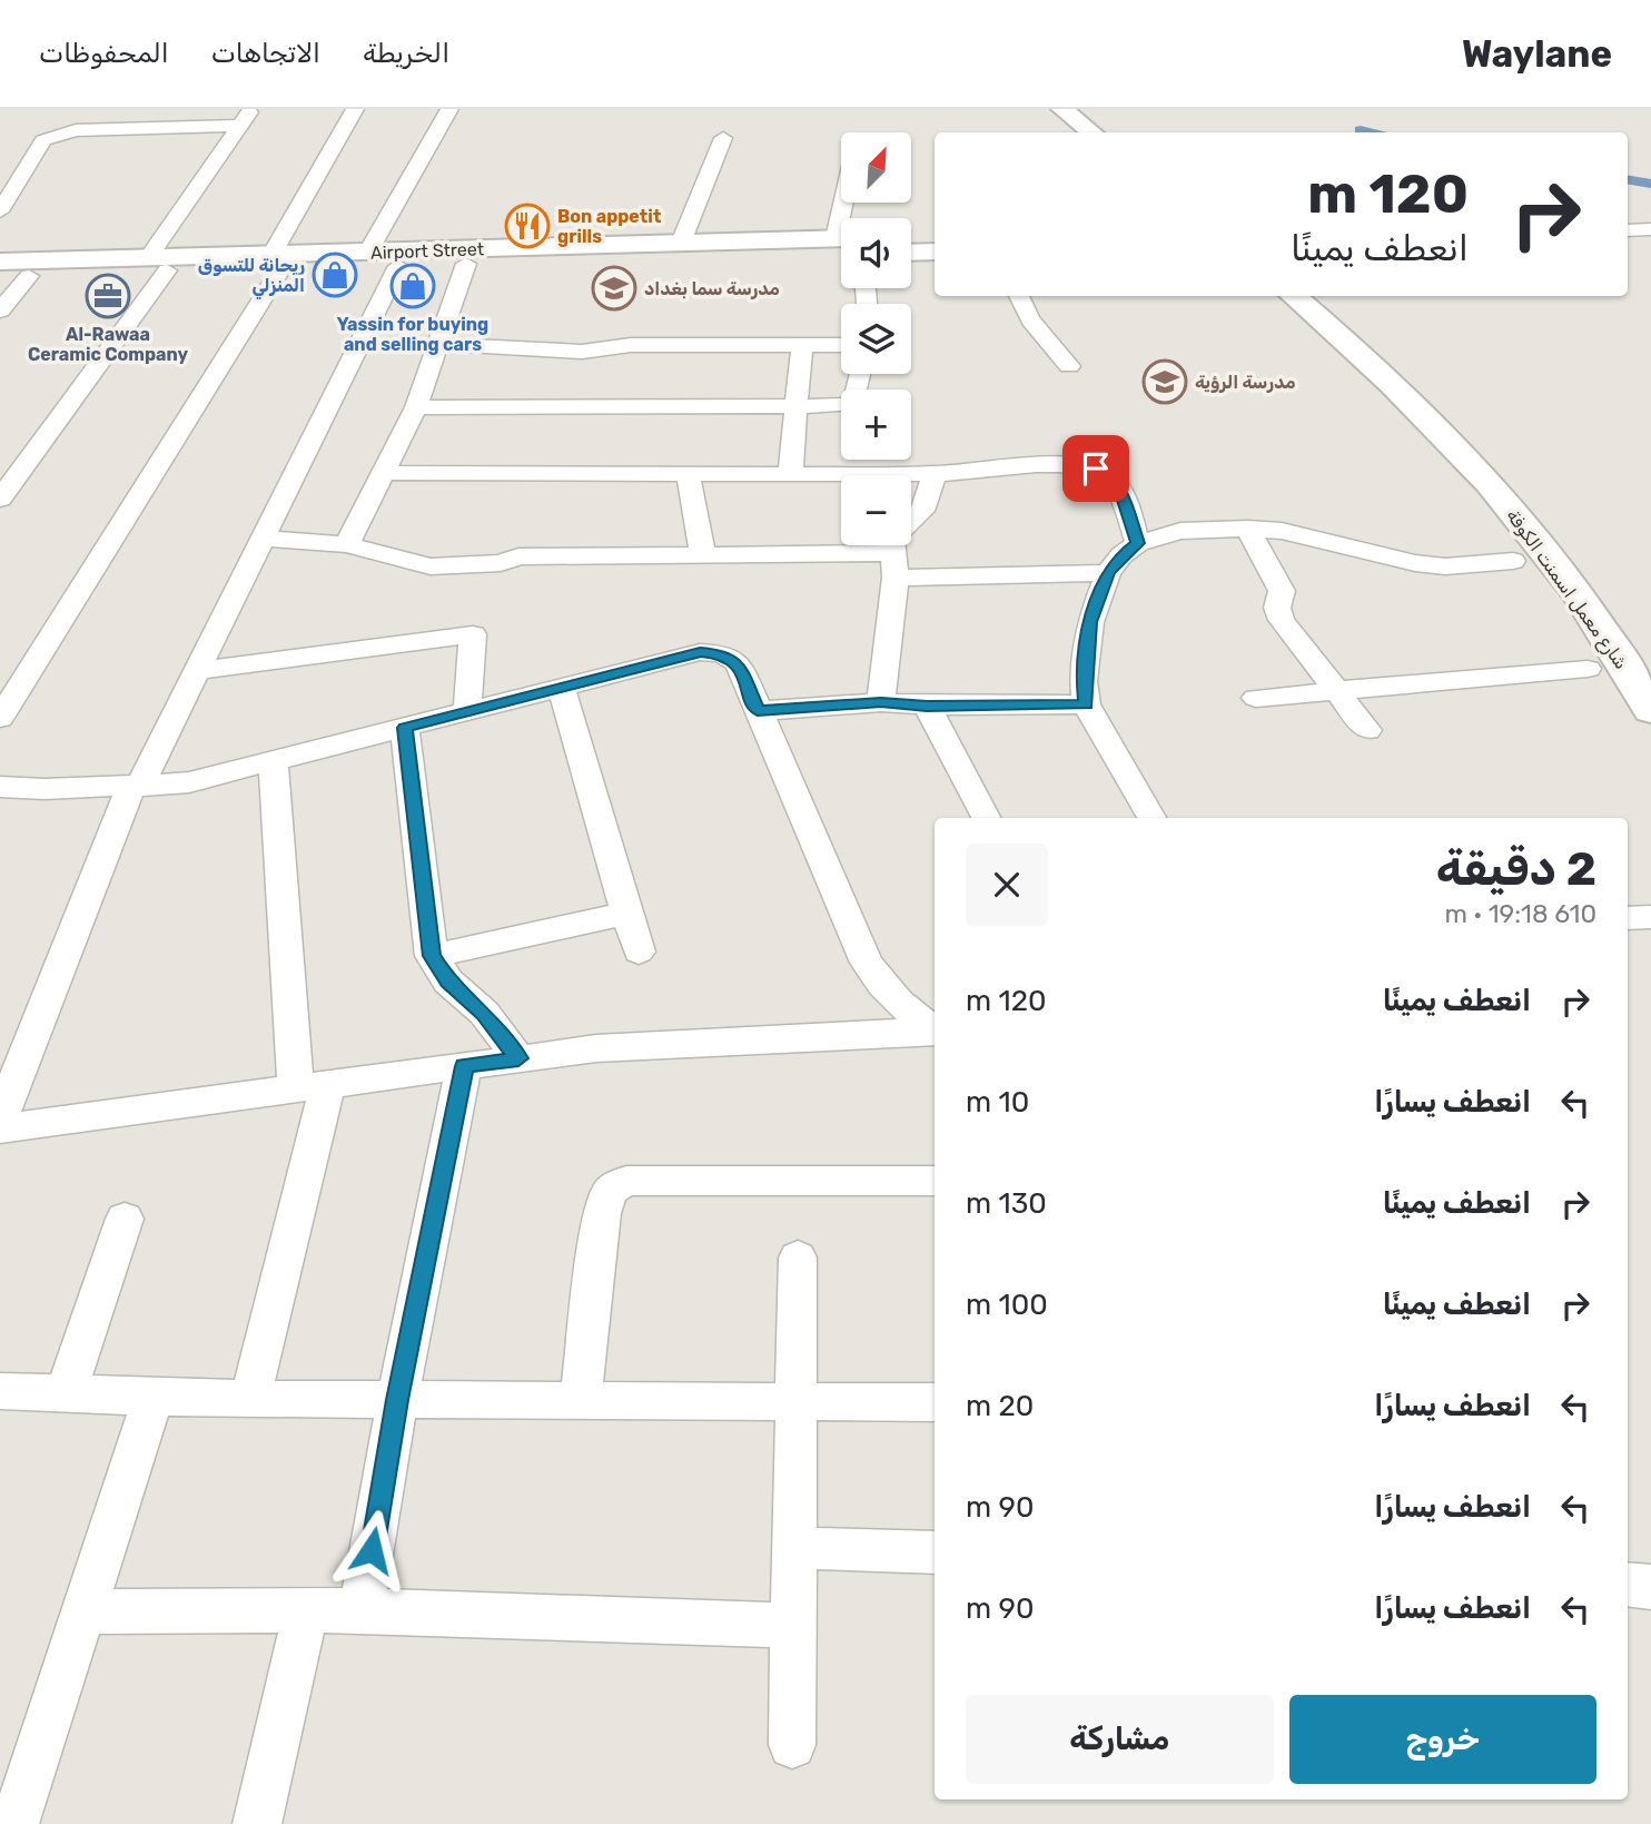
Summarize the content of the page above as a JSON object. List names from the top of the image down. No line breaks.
{"streets":{"main road":["Airport Street","شارع معمل اسمنت الكوفة"]},"places":{"restaurant":["Bon appetit grills"],"shop":["ريحانة للتسوق المنزلي","Yassin for buying and selling cars"],"school or university":["مدرسة سما بغداد","مدرسة الرؤية"],"office":["Al-Rawaa Ceramic Company"]},"north":"top right","page":{"header":"Waylane","nav":["الخريطة","الاتجاهات","المحفوظات"],"map_buttons":["+","−"],"turn":["120 m","انعطف يمينًا"],"heading":["2 دقيقة","610 m · 19:18"],"list":[{"name":"انعطف يمينًا","value":"120 m"},{"name":"انعطف يسارًا","value":"10 m"},{"name":"انعطف يمينًا","value":"130 m"},{"name":"انعطف يمينًا","value":"100 m"},{"name":"انعطف يسارًا","value":"20 m"},{"name":"انعطف يسارًا","value":"90 m"},{"name":"انعطف يسارًا","value":"90 m"}],"buttons":["خروج","مشاركة"]}}
